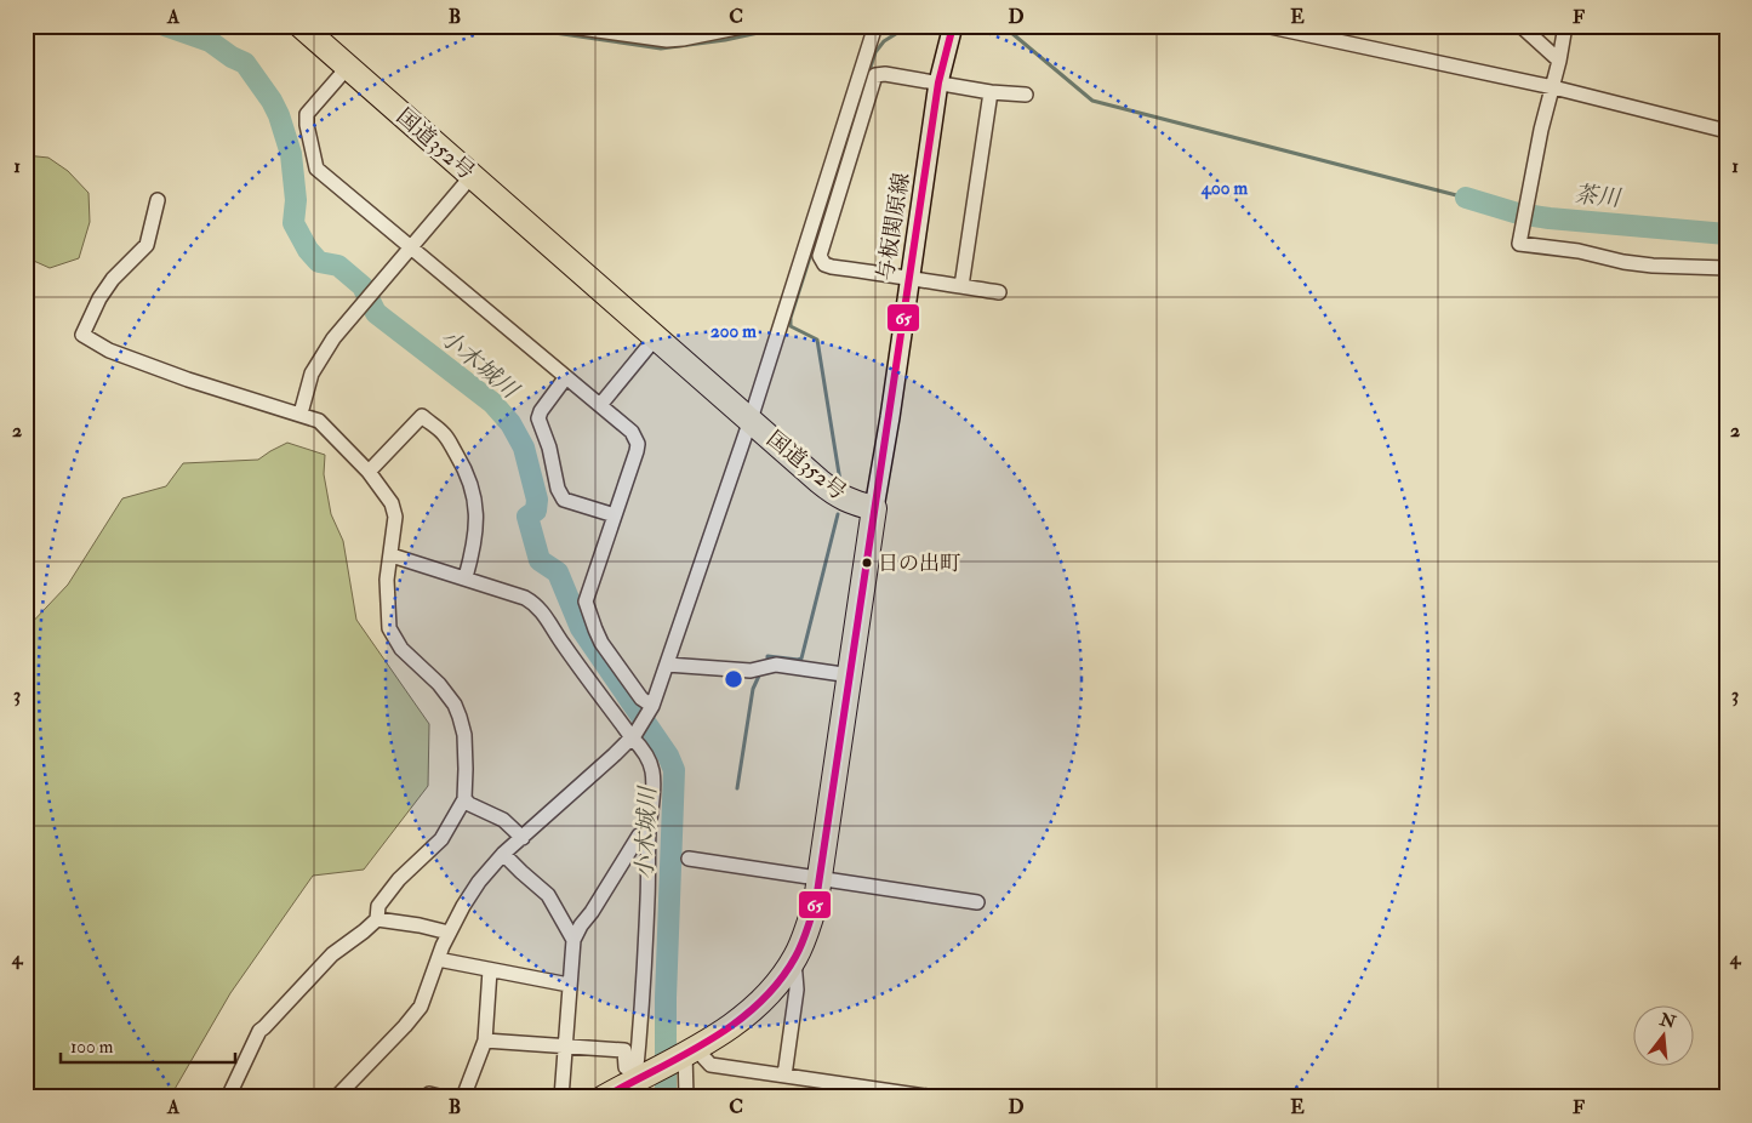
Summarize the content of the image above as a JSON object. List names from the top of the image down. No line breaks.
{"streets":{"highway":["国道352号"],"main road":["与板関原線"]},"crossings":[["国道352号","与板関原線"]],"water":["茶川","小木城川"],"places":["日の出町"],"lines":["transit line 65"],"scale_bar":"100 m","north":"top","grid":{"columns":["A","B","C","D","E","F"],"rows":["1","2","3","4"]},"rings":["400 m","200 m"]}
